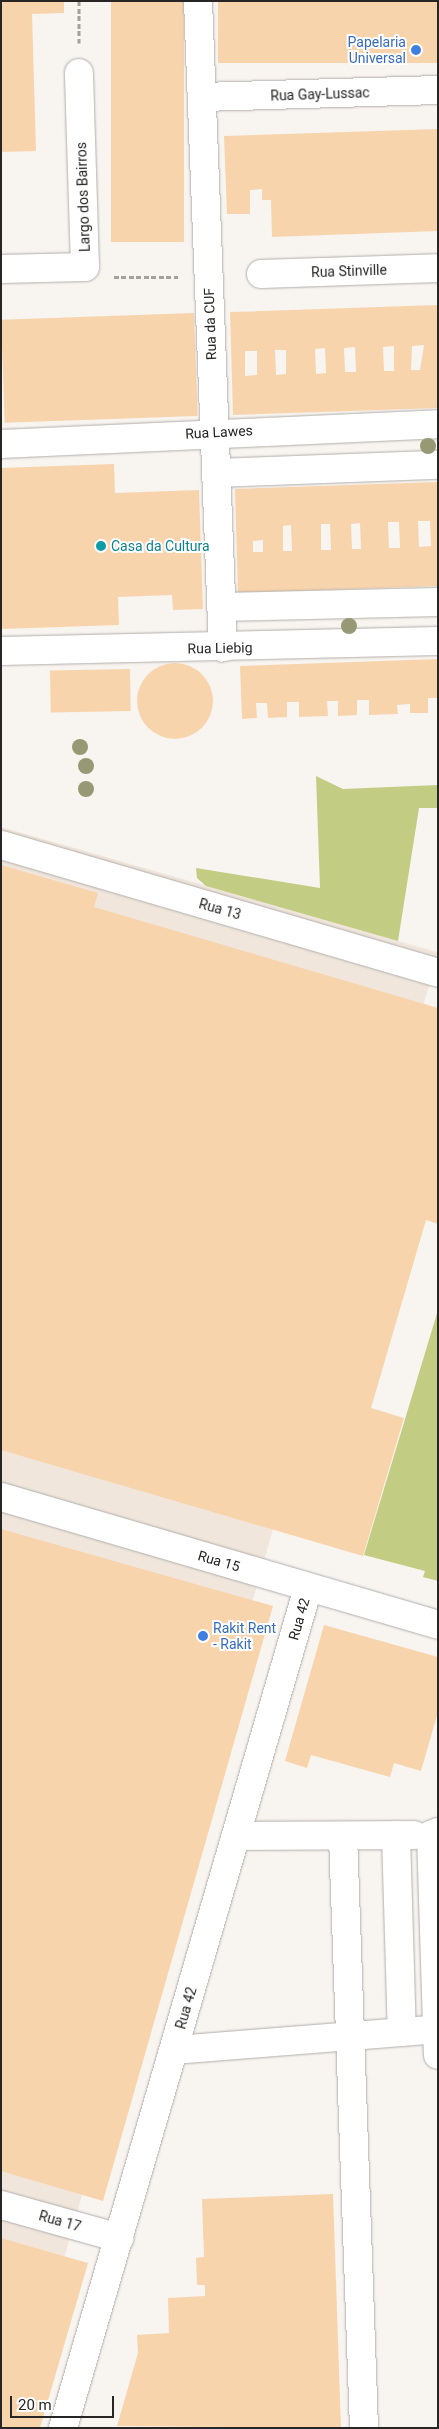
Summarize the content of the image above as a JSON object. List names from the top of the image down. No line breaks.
{"streets":{"street":["Rua Gay-Lussac","Largo dos Bairros","Rua Stinville","Rua da CUF","Rua Lawes","Rua Liebig","Rua 13","Rua 15","Rua 42","Rua 17"]},"crossings":[["Rua Gay-Lussac","Rua da CUF"],["Rua da CUF","Rua Lawes"],["Rua da CUF","Rua Liebig"],["Rua 15","Rua 42"],["Rua 42","Rua 17"]],"places":["Papelaria Universal","Casa da Cultura","Rakit Rent - Rakit"],"scale_bar":"20 m"}
